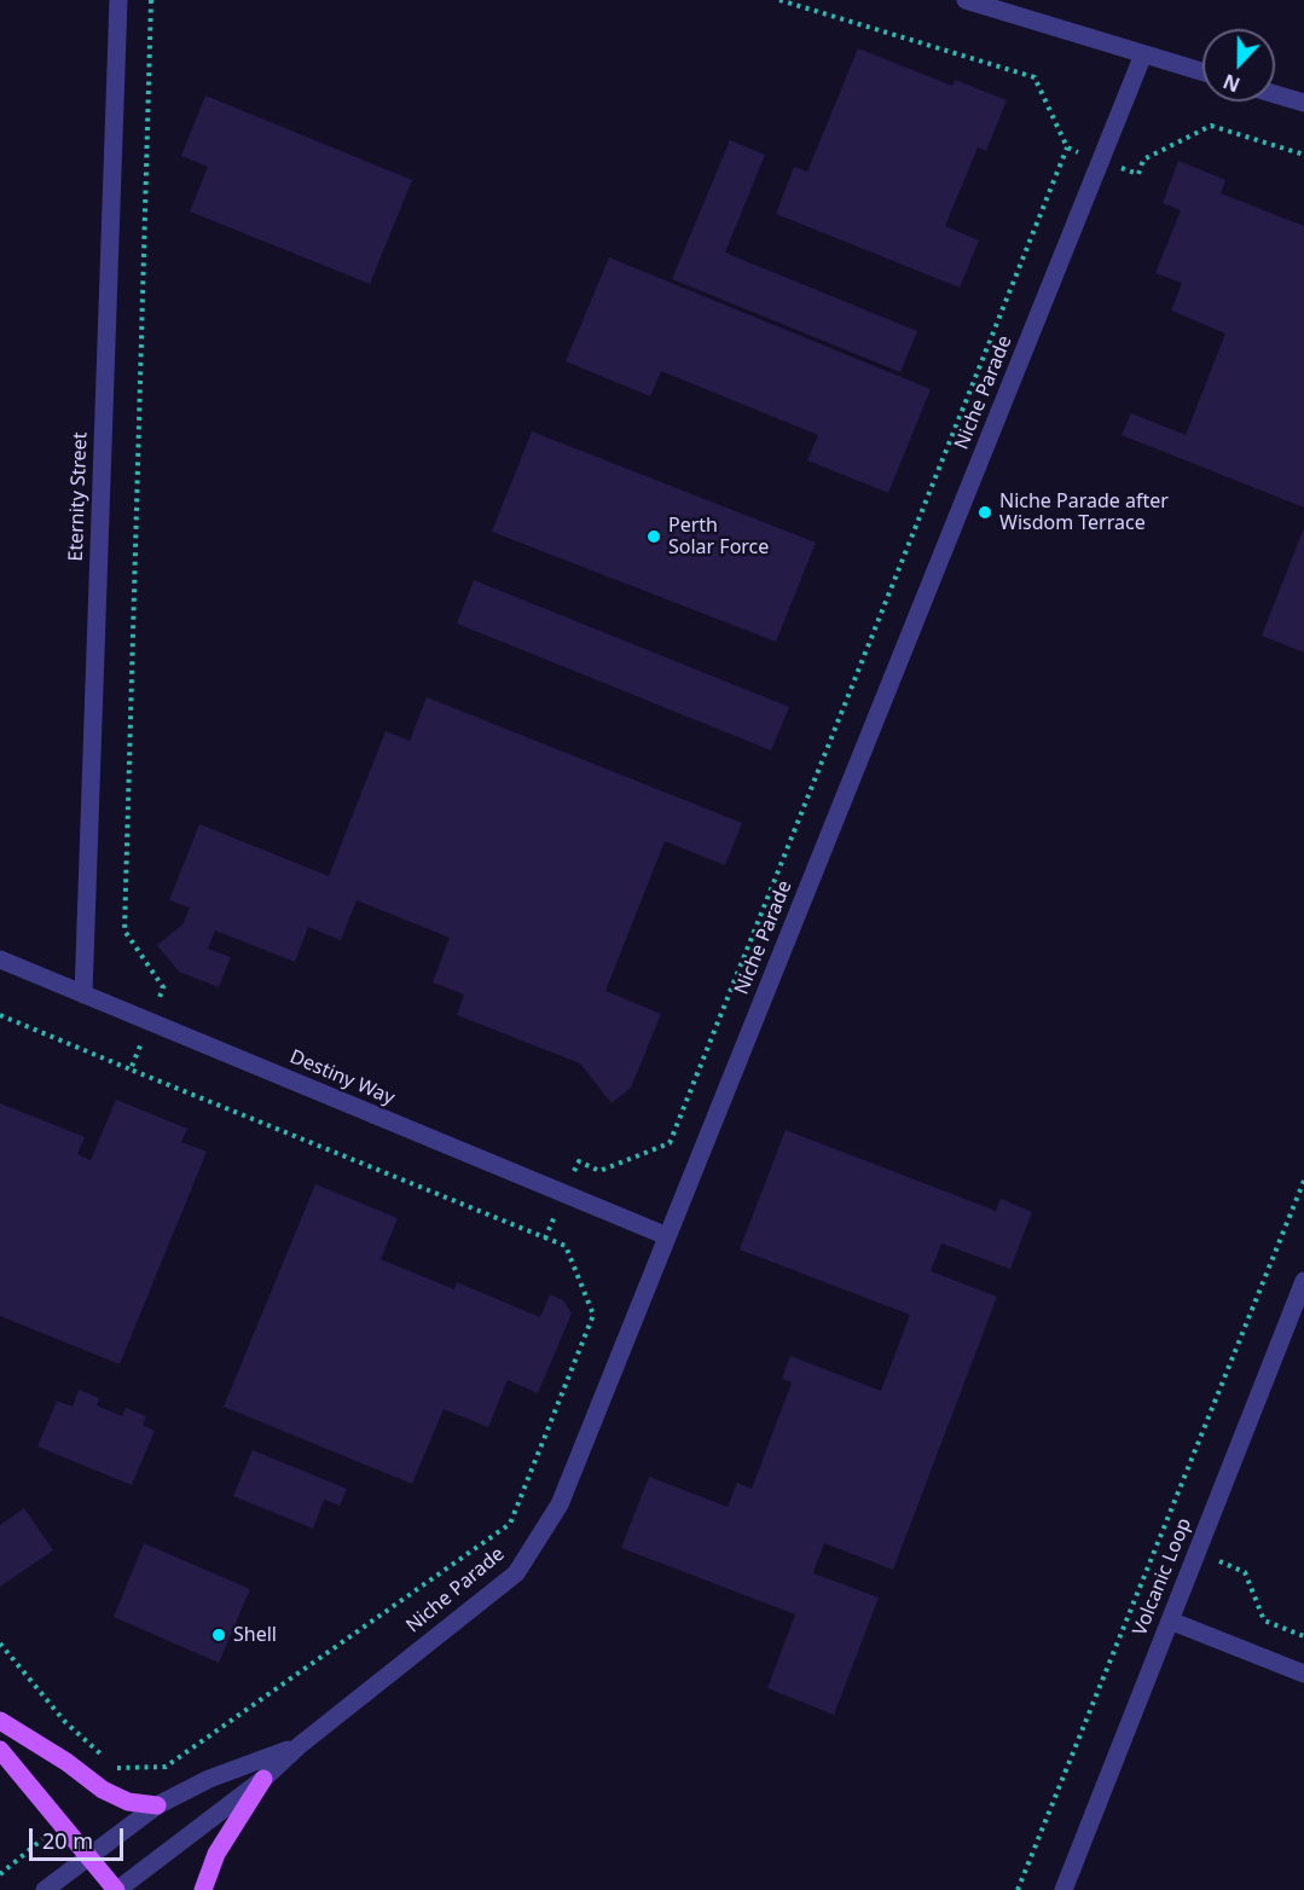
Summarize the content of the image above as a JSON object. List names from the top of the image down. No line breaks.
{"streets":{"street":["Niche Parade","Eternity Street","Destiny Way","Volcanic Loop"]},"crossings":[["Niche Parade","Destiny Way"],["Eternity Street","Destiny Way"]],"places":["Niche Parade after Wisdom Terrace","Perth Solar Force","Shell"],"scale_bar":"20 m","north":"bottom"}
